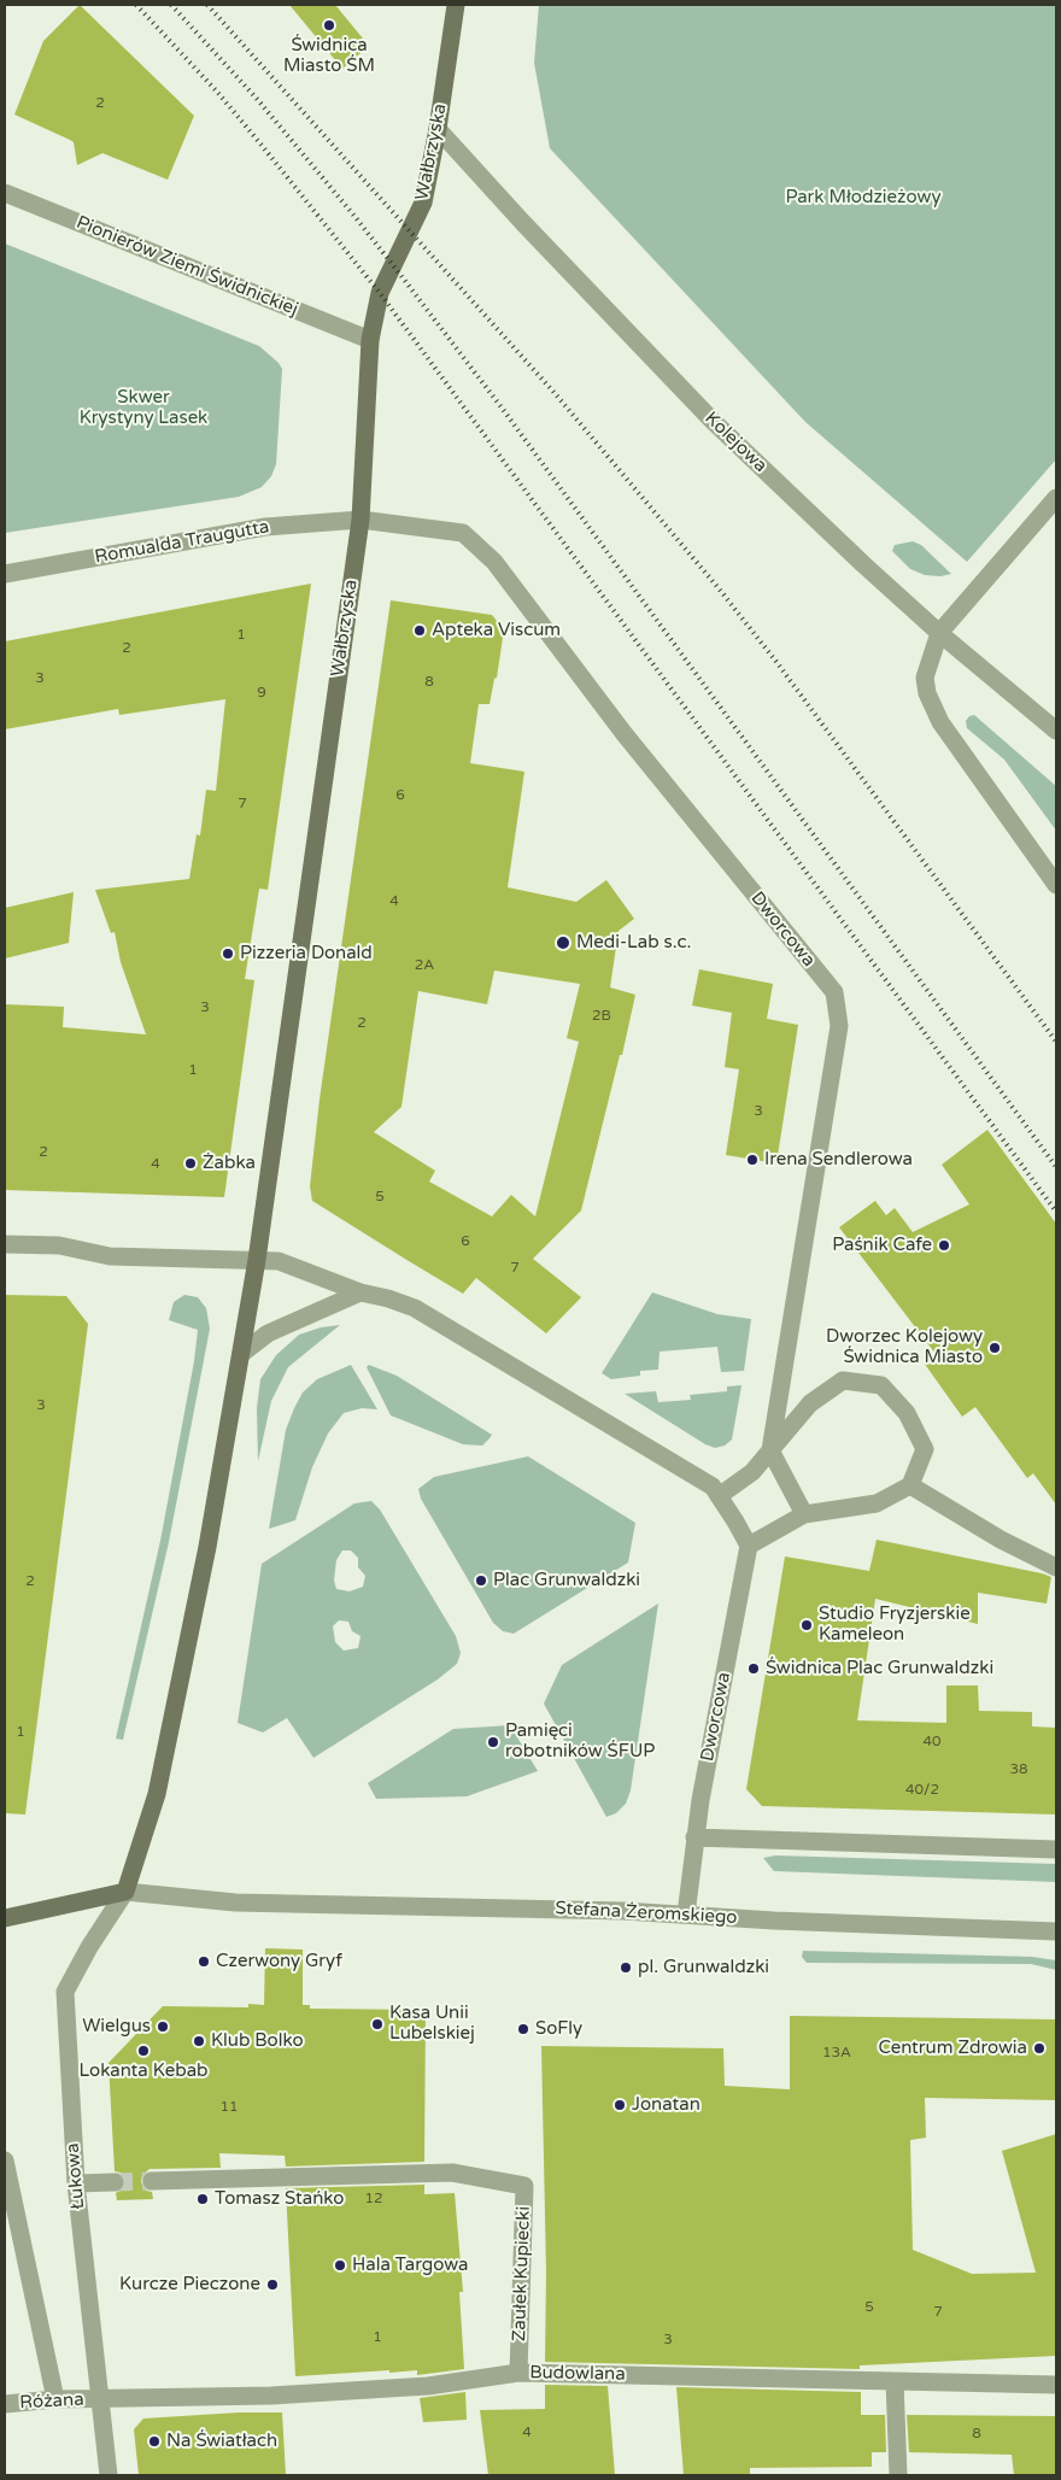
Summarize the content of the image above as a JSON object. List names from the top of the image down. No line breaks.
{"streets":{"main road":["Wałbrzyska"],"street":["Pionierów Ziemi Świdnickiej","Kolejowa","Romualda Traugutta","Dworcowa","Stefana Żeromskiego","Łukowa","Zaułek Kupiecki","Budowlana","Różana"]},"crossings":[["Wałbrzyska","Pionierów Ziemi Świdnickiej"],["Wałbrzyska","Kolejowa"],["Wałbrzyska","Romualda Traugutta"],["Wałbrzyska","Dworcowa"],["Romualda Traugutta","Dworcowa"],["Dworcowa","Stefana Żeromskiego"],["Stefana Żeromskiego","Łukowa"],["Łukowa","Budowlana"],["Łukowa","Różana"],["Zaułek Kupiecki","Budowlana"],["Budowlana","Różana"]],"parks":["Park Młodzieżowy","Skwer Krystyny Lasek"],"places":["Świdnica Miasto ŚM","Apteka Viscum","Medi-Lab s.c.","Pizzeria Donald","Irena Sendlerowa","Żabka","Paśnik Cafe","Dworzec Kolejowy Świdnica Miasto","Plac Grunwaldzki","Studio Fryzjerskie Kameleon","Świdnica Plac Grunwaldzki","Pamięci robotników ŚFUP","Czerwony Gryf","pl. Grunwaldzki","Kasa Unii Lubelskiej","Wielgus","SoFly","Klub Bolko","Centrum Zdrowia","Lokanta Kebab","Jonatan","Tomasz Stańko","Hala Targowa","Kurcze Pieczone","Na Światłach"],"house_numbers":["2","1","2","3","8","9","6","7","4","2A","3","2B","2","1","3","2","4","5","6","7","3","2","1","40","38","40/2","13A","11","12","5","7","1","3","4","8"]}
